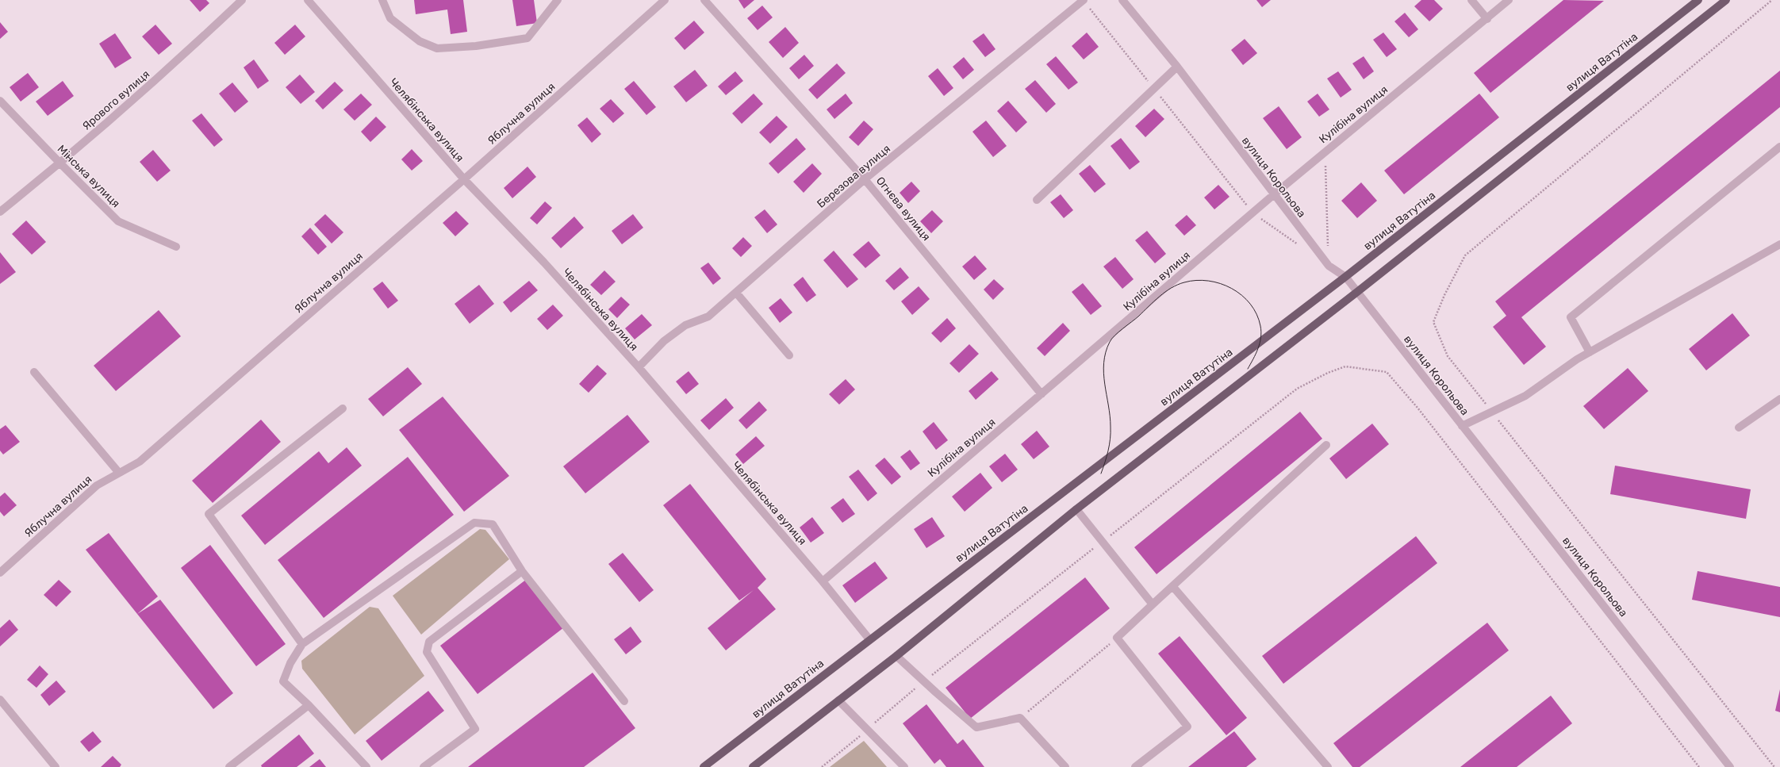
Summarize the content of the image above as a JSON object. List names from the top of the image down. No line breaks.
{"streets":{"main road":["вулиця Ватутіна"],"street":["Ярового вулиця","Яблучна вулиця","Кулібіна вулиця","Челябінська вулиця","Мінська вулиця","Березова вулиця","вулиця Корольова","Огнєва вулиця"]},"crossings":[["вулиця Ватутіна","Челябінська вулиця"],["вулиця Ватутіна","вулиця Корольова"],["Ярового вулиця","Мінська вулиця"],["Яблучна вулиця","Челябінська вулиця"],["Кулібіна вулиця","Челябінська вулиця"],["Кулібіна вулиця","вулиця Корольова"],["Кулібіна вулиця","Огнєва вулиця"],["Челябінська вулиця","Березова вулиця"],["Березова вулиця","Огнєва вулиця"]]}
